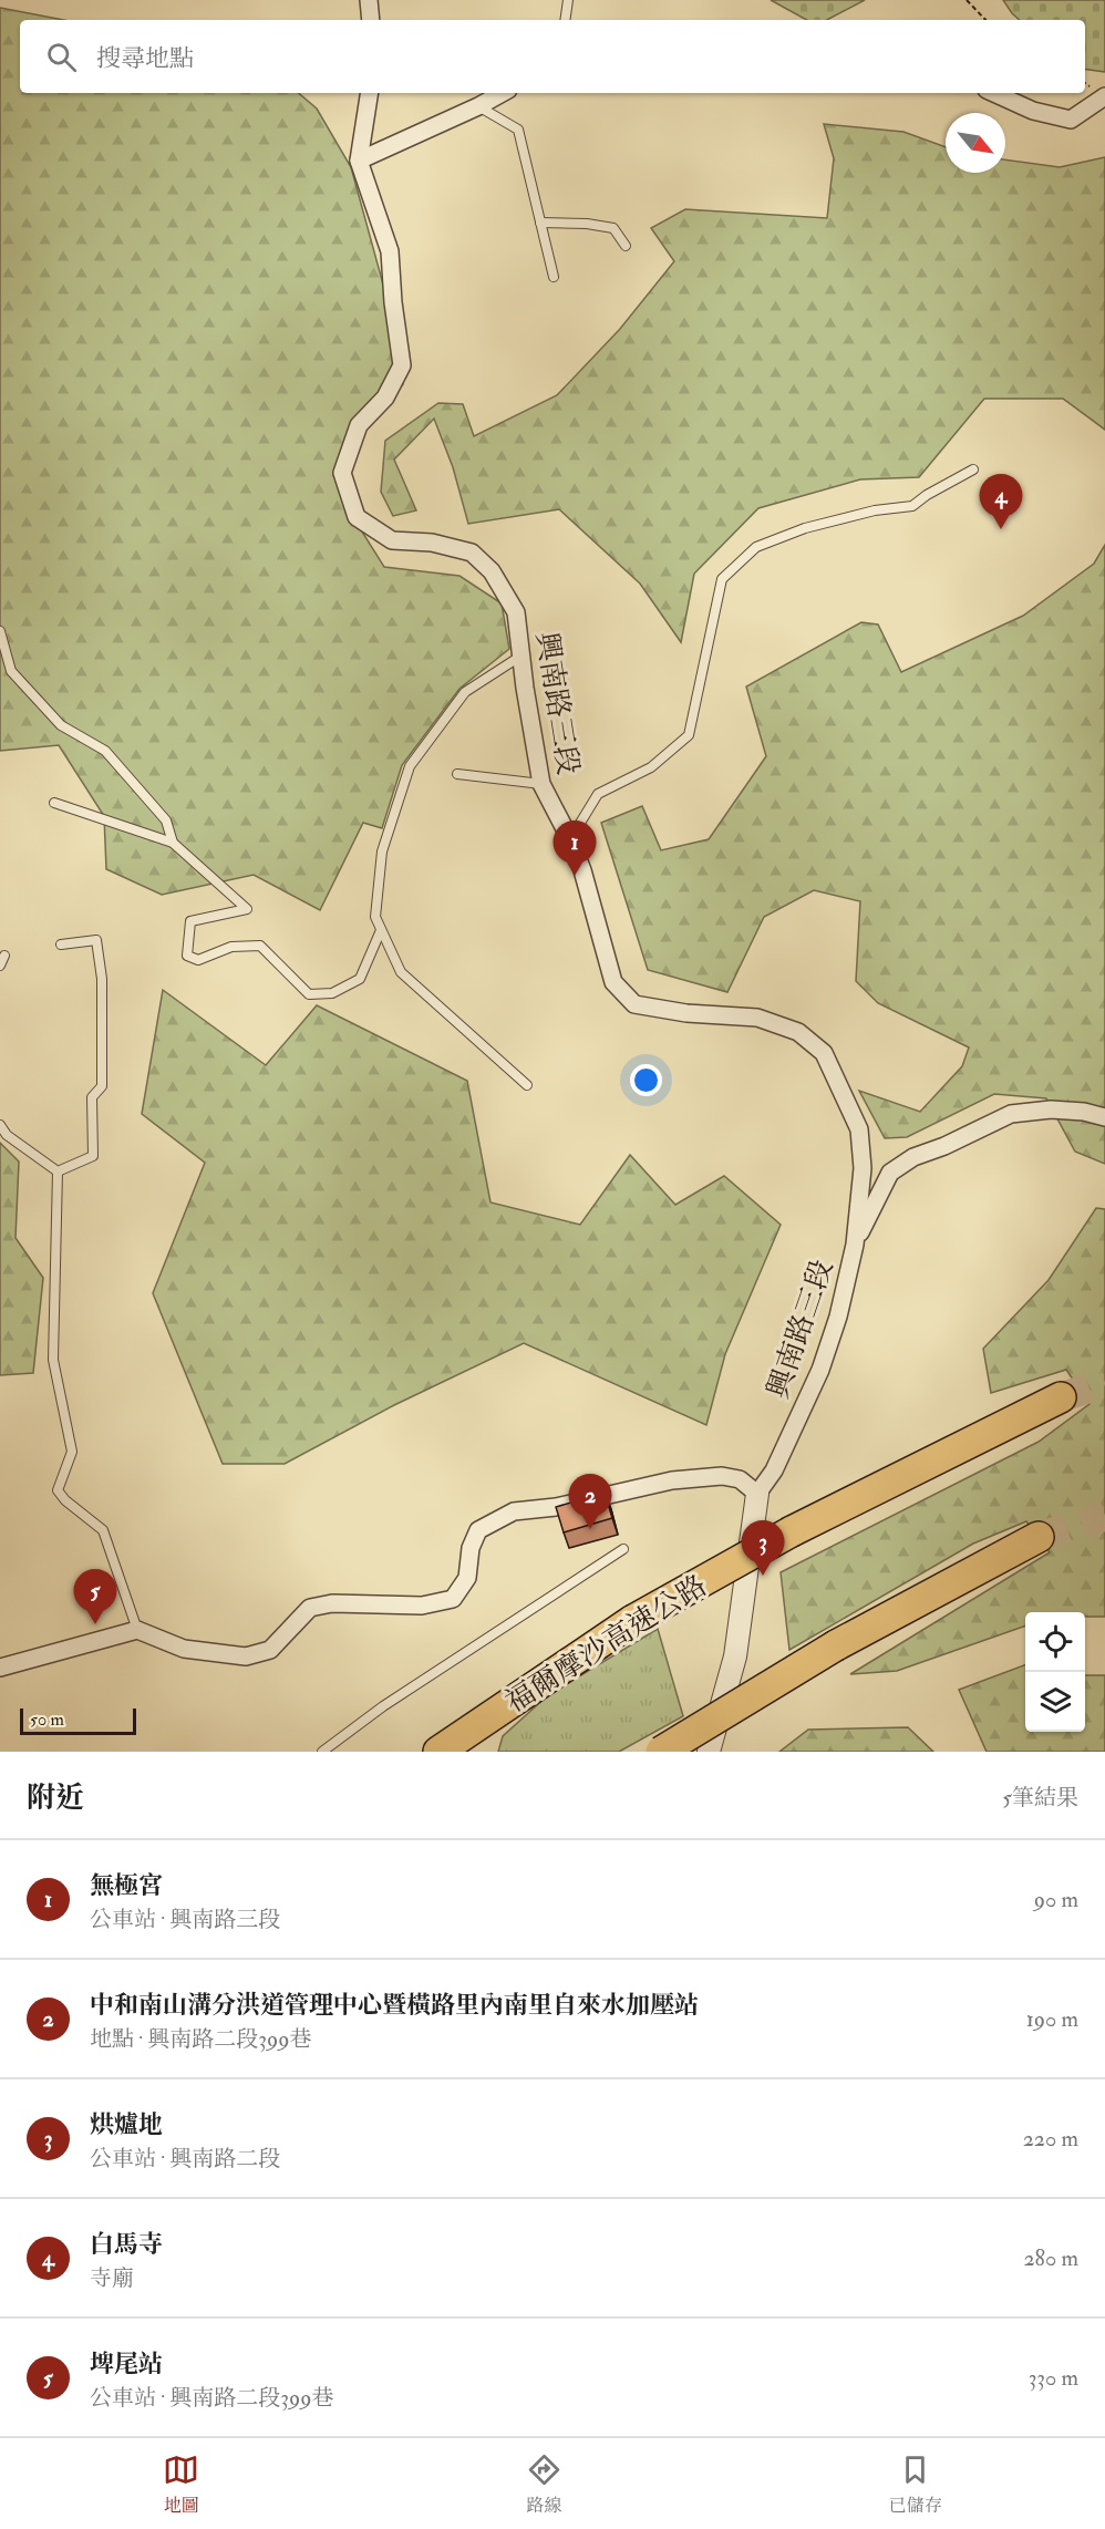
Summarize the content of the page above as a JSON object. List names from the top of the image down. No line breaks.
{"streets":{"highway":["福爾摩沙高速公路"],"street":["興南路三段"]},"scale_bar":"50 m","north":"bottom right","page":{"search":"搜尋地點","pins":["4","1","2","3","5"],"scale":"50 m","heading":["附近","5筆結果"],"list":[{"mark":"1","name":"無極宮","note":"公車站 · 興南路三段","value":"90 m"},{"mark":"2","name":"中和南山溝分洪道管理中心暨橫路里內南里自來水加壓站","note":"地點 · 興南路二段399巷","value":"190 m"},{"mark":"3","name":"烘爐地","note":"公車站 · 興南路二段","value":"220 m"},{"mark":"4","name":"白馬寺","note":"寺廟","value":"280 m"},{"mark":"5","name":"埤尾站","note":"公車站 · 興南路二段399巷","value":"330 m"}],"nav":["地圖","路線","已儲存"]}}
